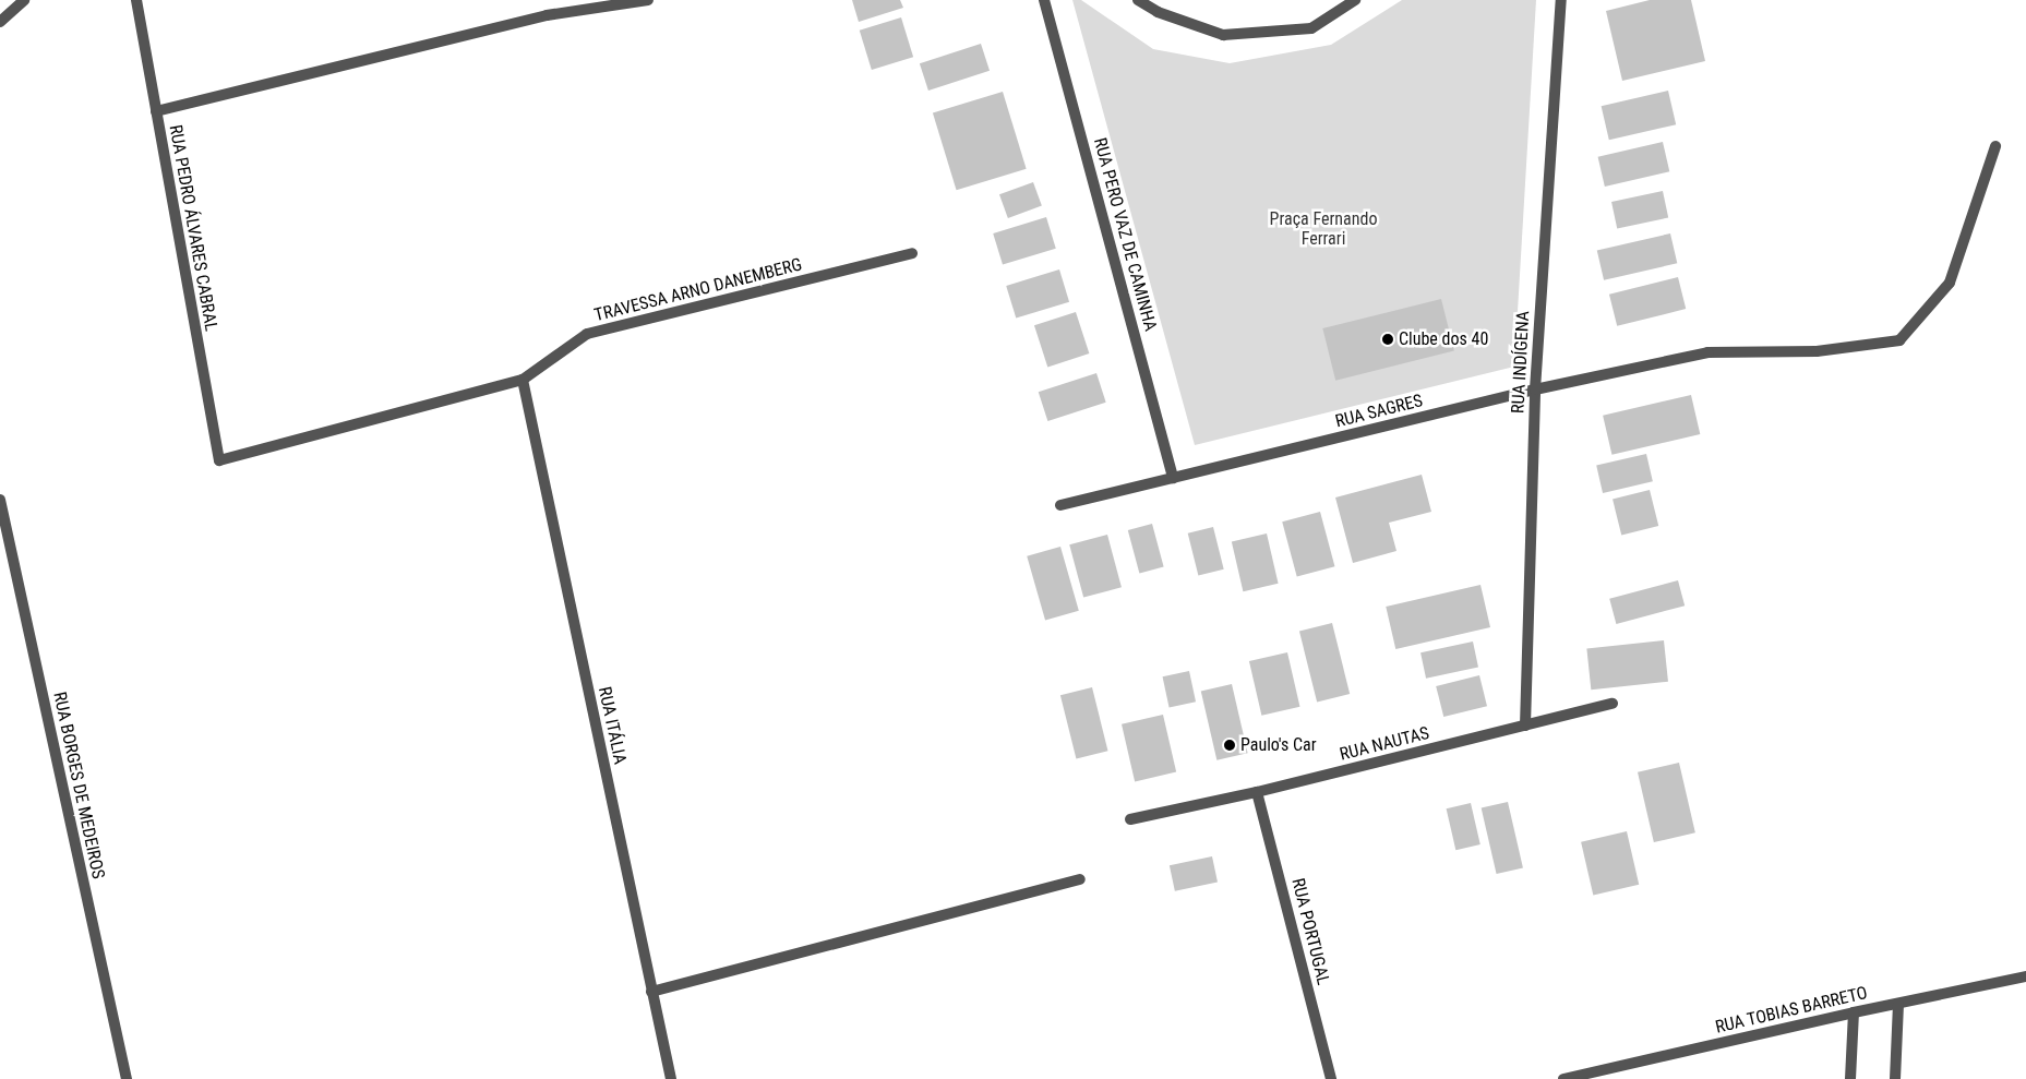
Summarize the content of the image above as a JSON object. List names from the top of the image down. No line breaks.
{"streets":{"street":["RUA PEDRO ÁLVARES CABRAL","RUA PERO VAZ DE CAMINHA","TRAVESSA ARNO DANEMBERG","RUA INDÍGENA","RUA SAGRES","RUA ITÁLIA","RUA NAUTAS","RUA BORGES DE MEDEIROS","RUA PORTUGAL","RUA TOBIAS BARRETO"]},"crossings":[["RUA PEDRO ÁLVARES CABRAL","TRAVESSA ARNO DANEMBERG"],["RUA PERO VAZ DE CAMINHA","RUA SAGRES"],["TRAVESSA ARNO DANEMBERG","RUA ITÁLIA"],["RUA INDÍGENA","RUA SAGRES"],["RUA INDÍGENA","RUA NAUTAS"],["RUA NAUTAS","RUA PORTUGAL"]],"parks":["Praça Fernando Ferrari"],"places":["Clube dos 40","Paulo's Car"]}
